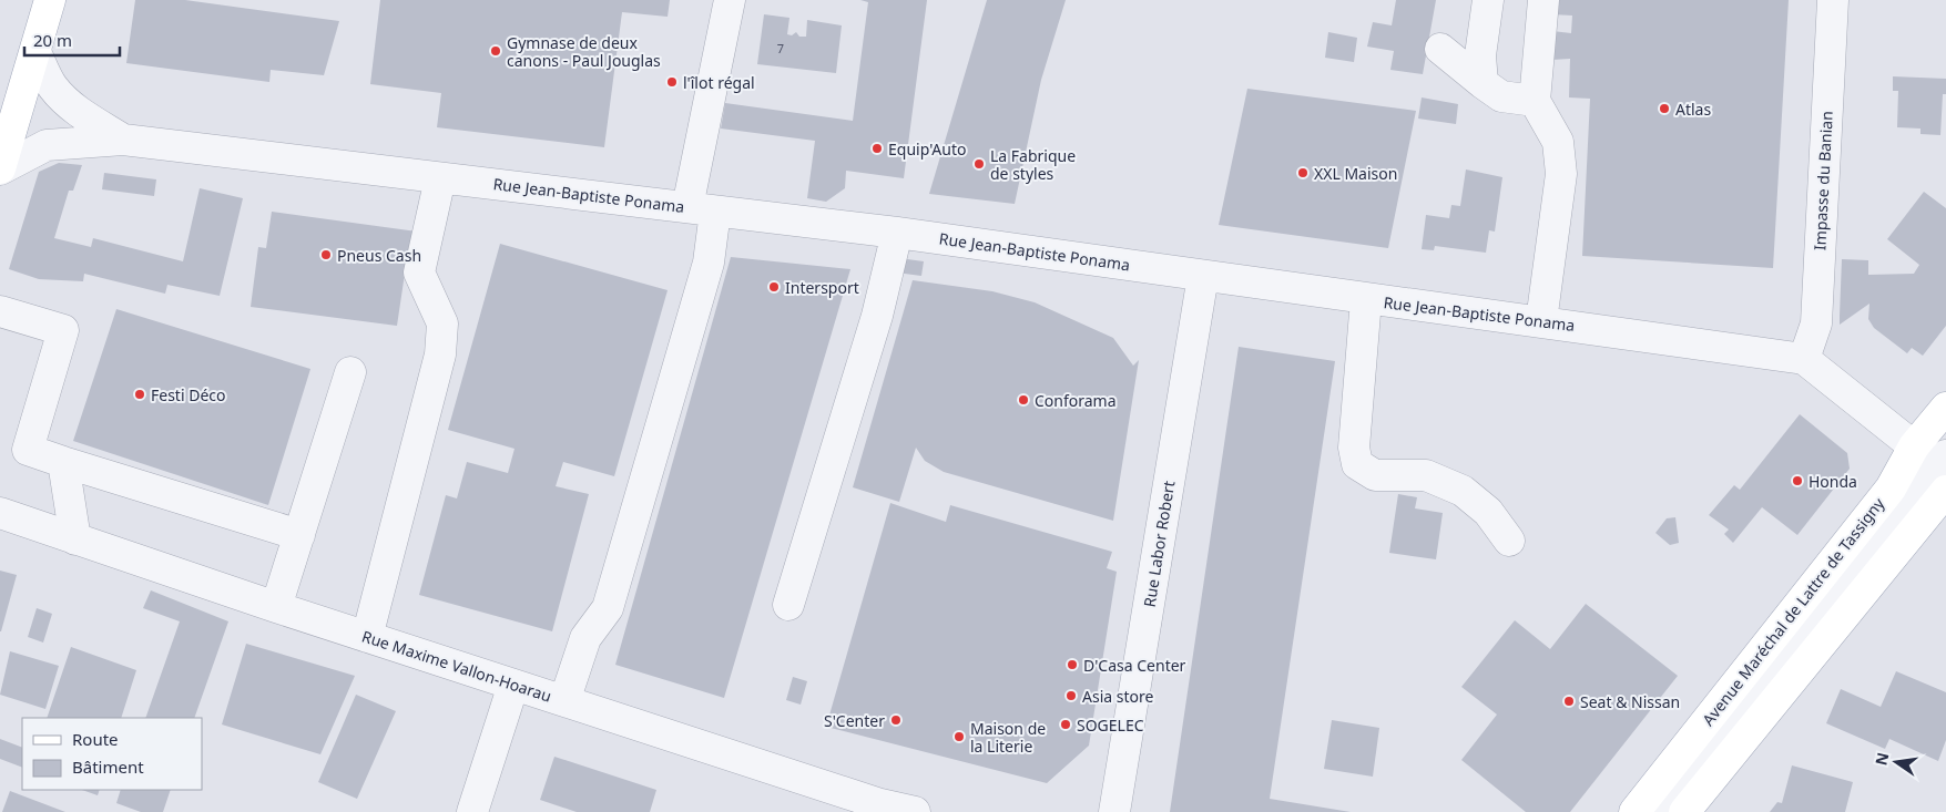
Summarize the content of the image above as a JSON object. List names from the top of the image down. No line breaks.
{"streets":{"main road":["Avenue Maréchal de Lattre de Tassigny"],"street":["Impasse du Banian","Rue Jean-Baptiste Ponama","Rue Labor Robert","Rue Maxime Vallon-Hoarau"]},"crossings":[["Impasse du Banian","Rue Jean-Baptiste Ponama"],["Rue Jean-Baptiste Ponama","Rue Labor Robert"]],"places":["Gymnase de deux canons - Paul Jouglas","l'îlot régal","Atlas","Equip'Auto","La Fabrique de styles","XXL Maison","Pneus Cash","Intersport","Festi Déco","Conforama","Honda","D'Casa Center","Asia store","Seat & Nissan","S'Center","SOGELEC","Maison de la Literie"],"house_numbers":["7"],"legend":["Route","Bâtiment"],"scale_bar":"20 m","north":"left"}
